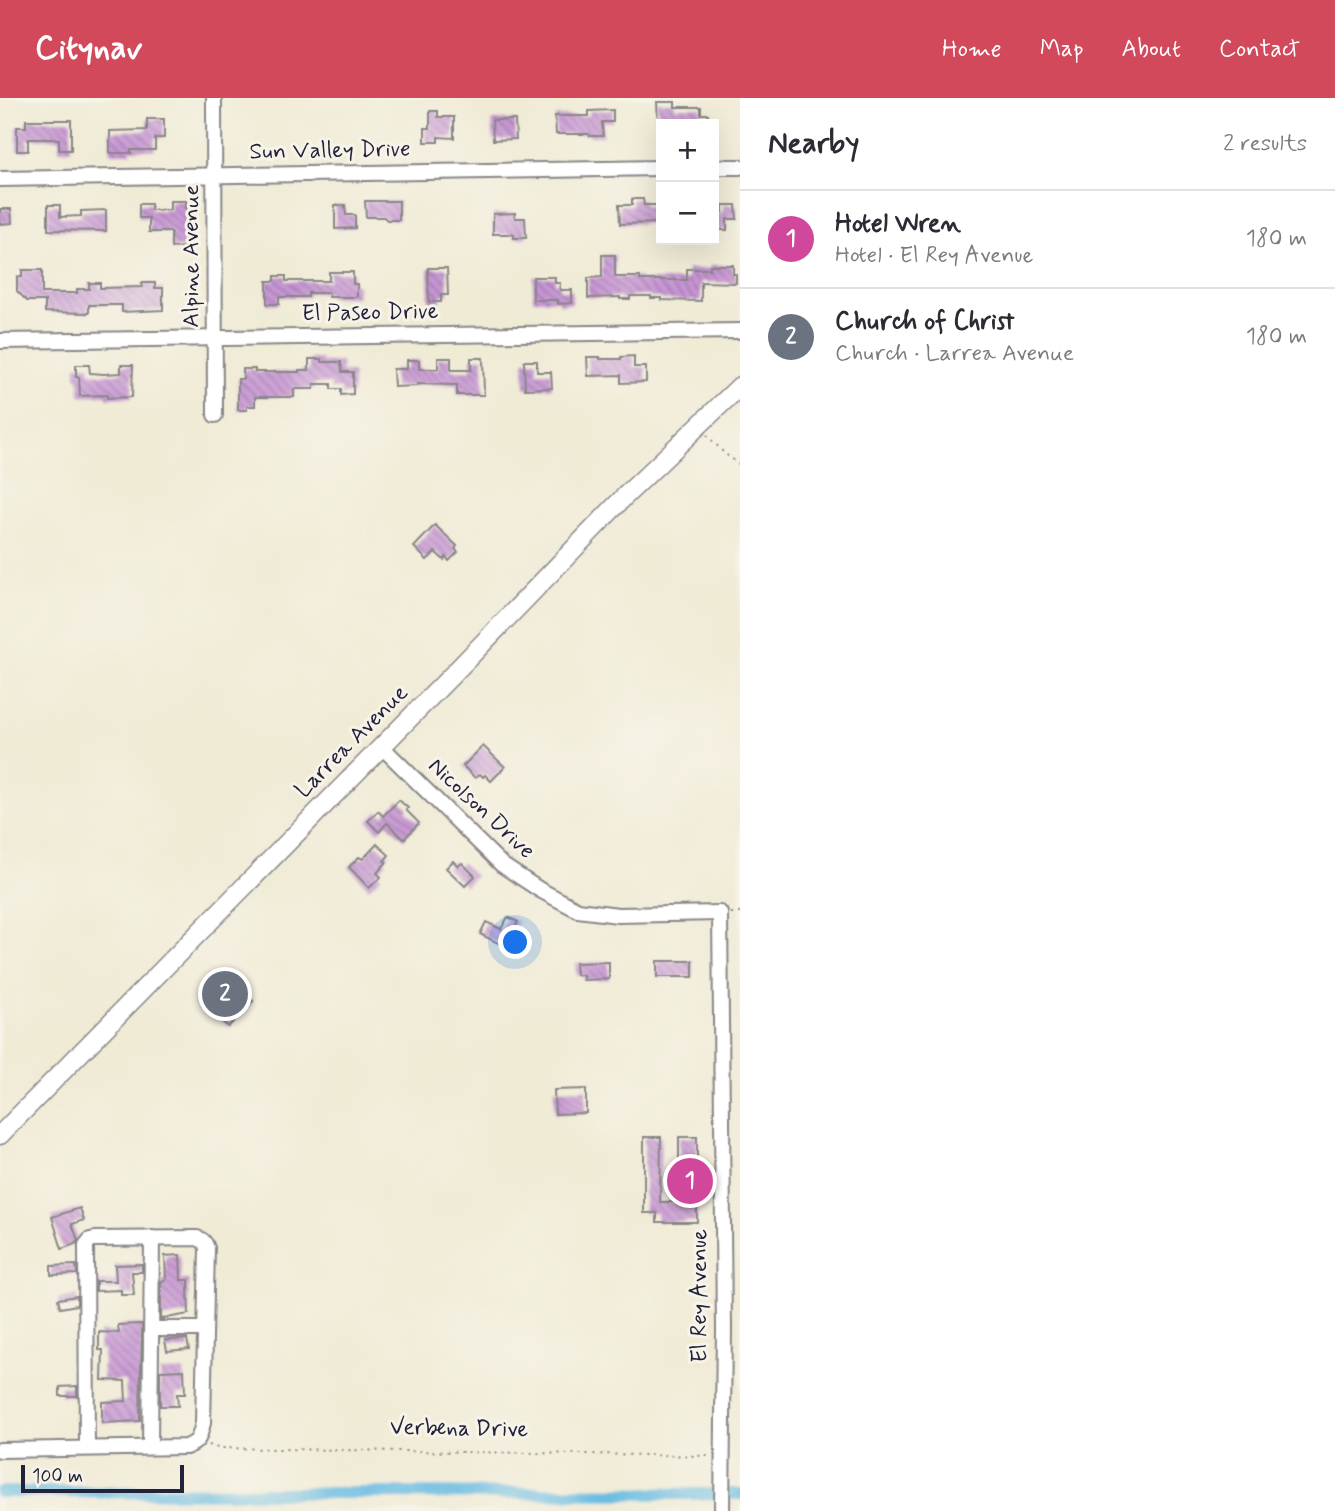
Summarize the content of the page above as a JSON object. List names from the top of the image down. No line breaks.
{"streets":{"main road":["Larrea Avenue"],"street":["Sun Valley Drive","Alpine Avenue","El Paseo Drive","Nicolson Drive","El Rey Avenue"],"path":["Verbena Drive"]},"crossings":[["Sun Valley Drive","Alpine Avenue"],["Alpine Avenue","El Paseo Drive"],["Larrea Avenue","Nicolson Drive"],["Nicolson Drive","El Rey Avenue"],["El Rey Avenue","Verbena Drive"]],"scale_bar":"100 m","page":{"header":"Citynav","nav":["Home","Map","About","Contact"],"heading":["Nearby","2 results"],"map_buttons":["+","−"],"list":[{"mark":"1","name":"Hotel Wren","note":"Hotel · El Rey Avenue","value":"180 m"},{"mark":"2","name":"Church of Christ","note":"Church · Larrea Avenue","value":"180 m"}],"pins":["2","1"],"scale":"100 m"}}
